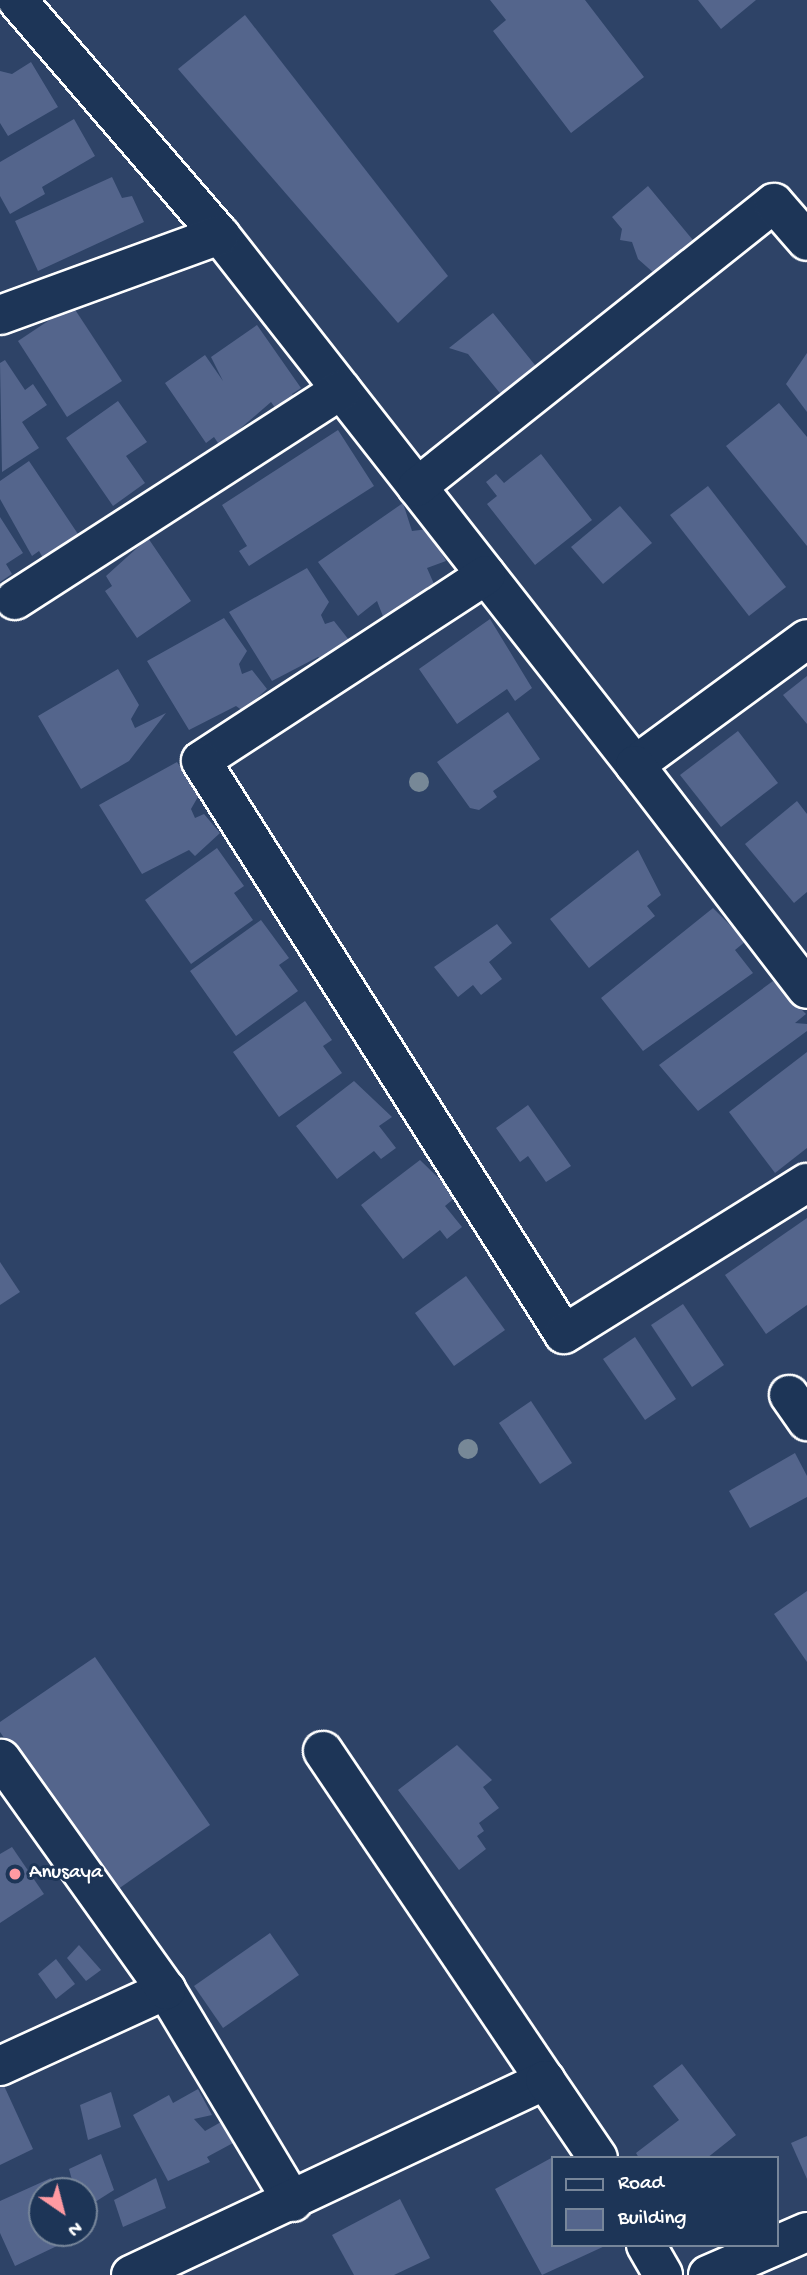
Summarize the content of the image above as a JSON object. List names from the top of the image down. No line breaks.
{"places":["Anusaya"],"legend":["Road","Building"],"north":"bottom right"}
